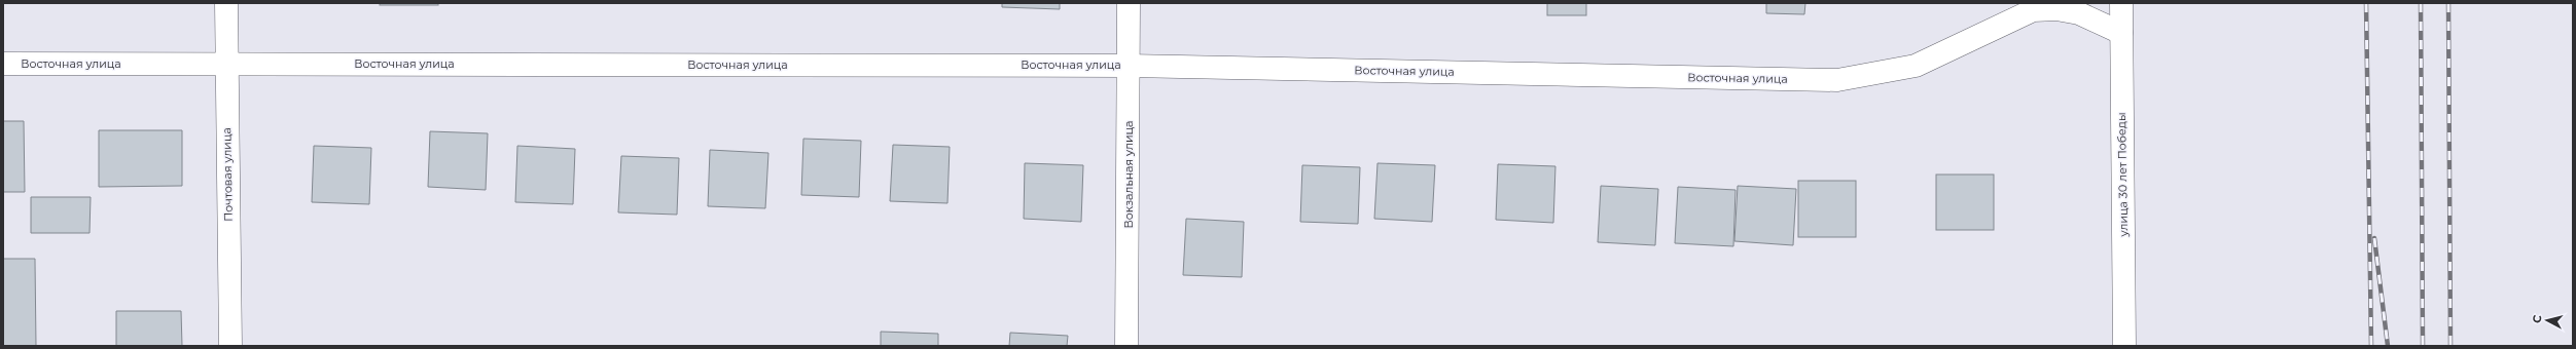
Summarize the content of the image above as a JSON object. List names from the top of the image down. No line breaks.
{"streets":{"street":["Восточная улица","Почтовая улица","Вокзальная улица","улица 30 лет Победы"]},"crossings":[["Восточная улица","Почтовая улица"],["Восточная улица","Вокзальная улица"],["Восточная улица","улица 30 лет Победы"]],"north":"left"}
